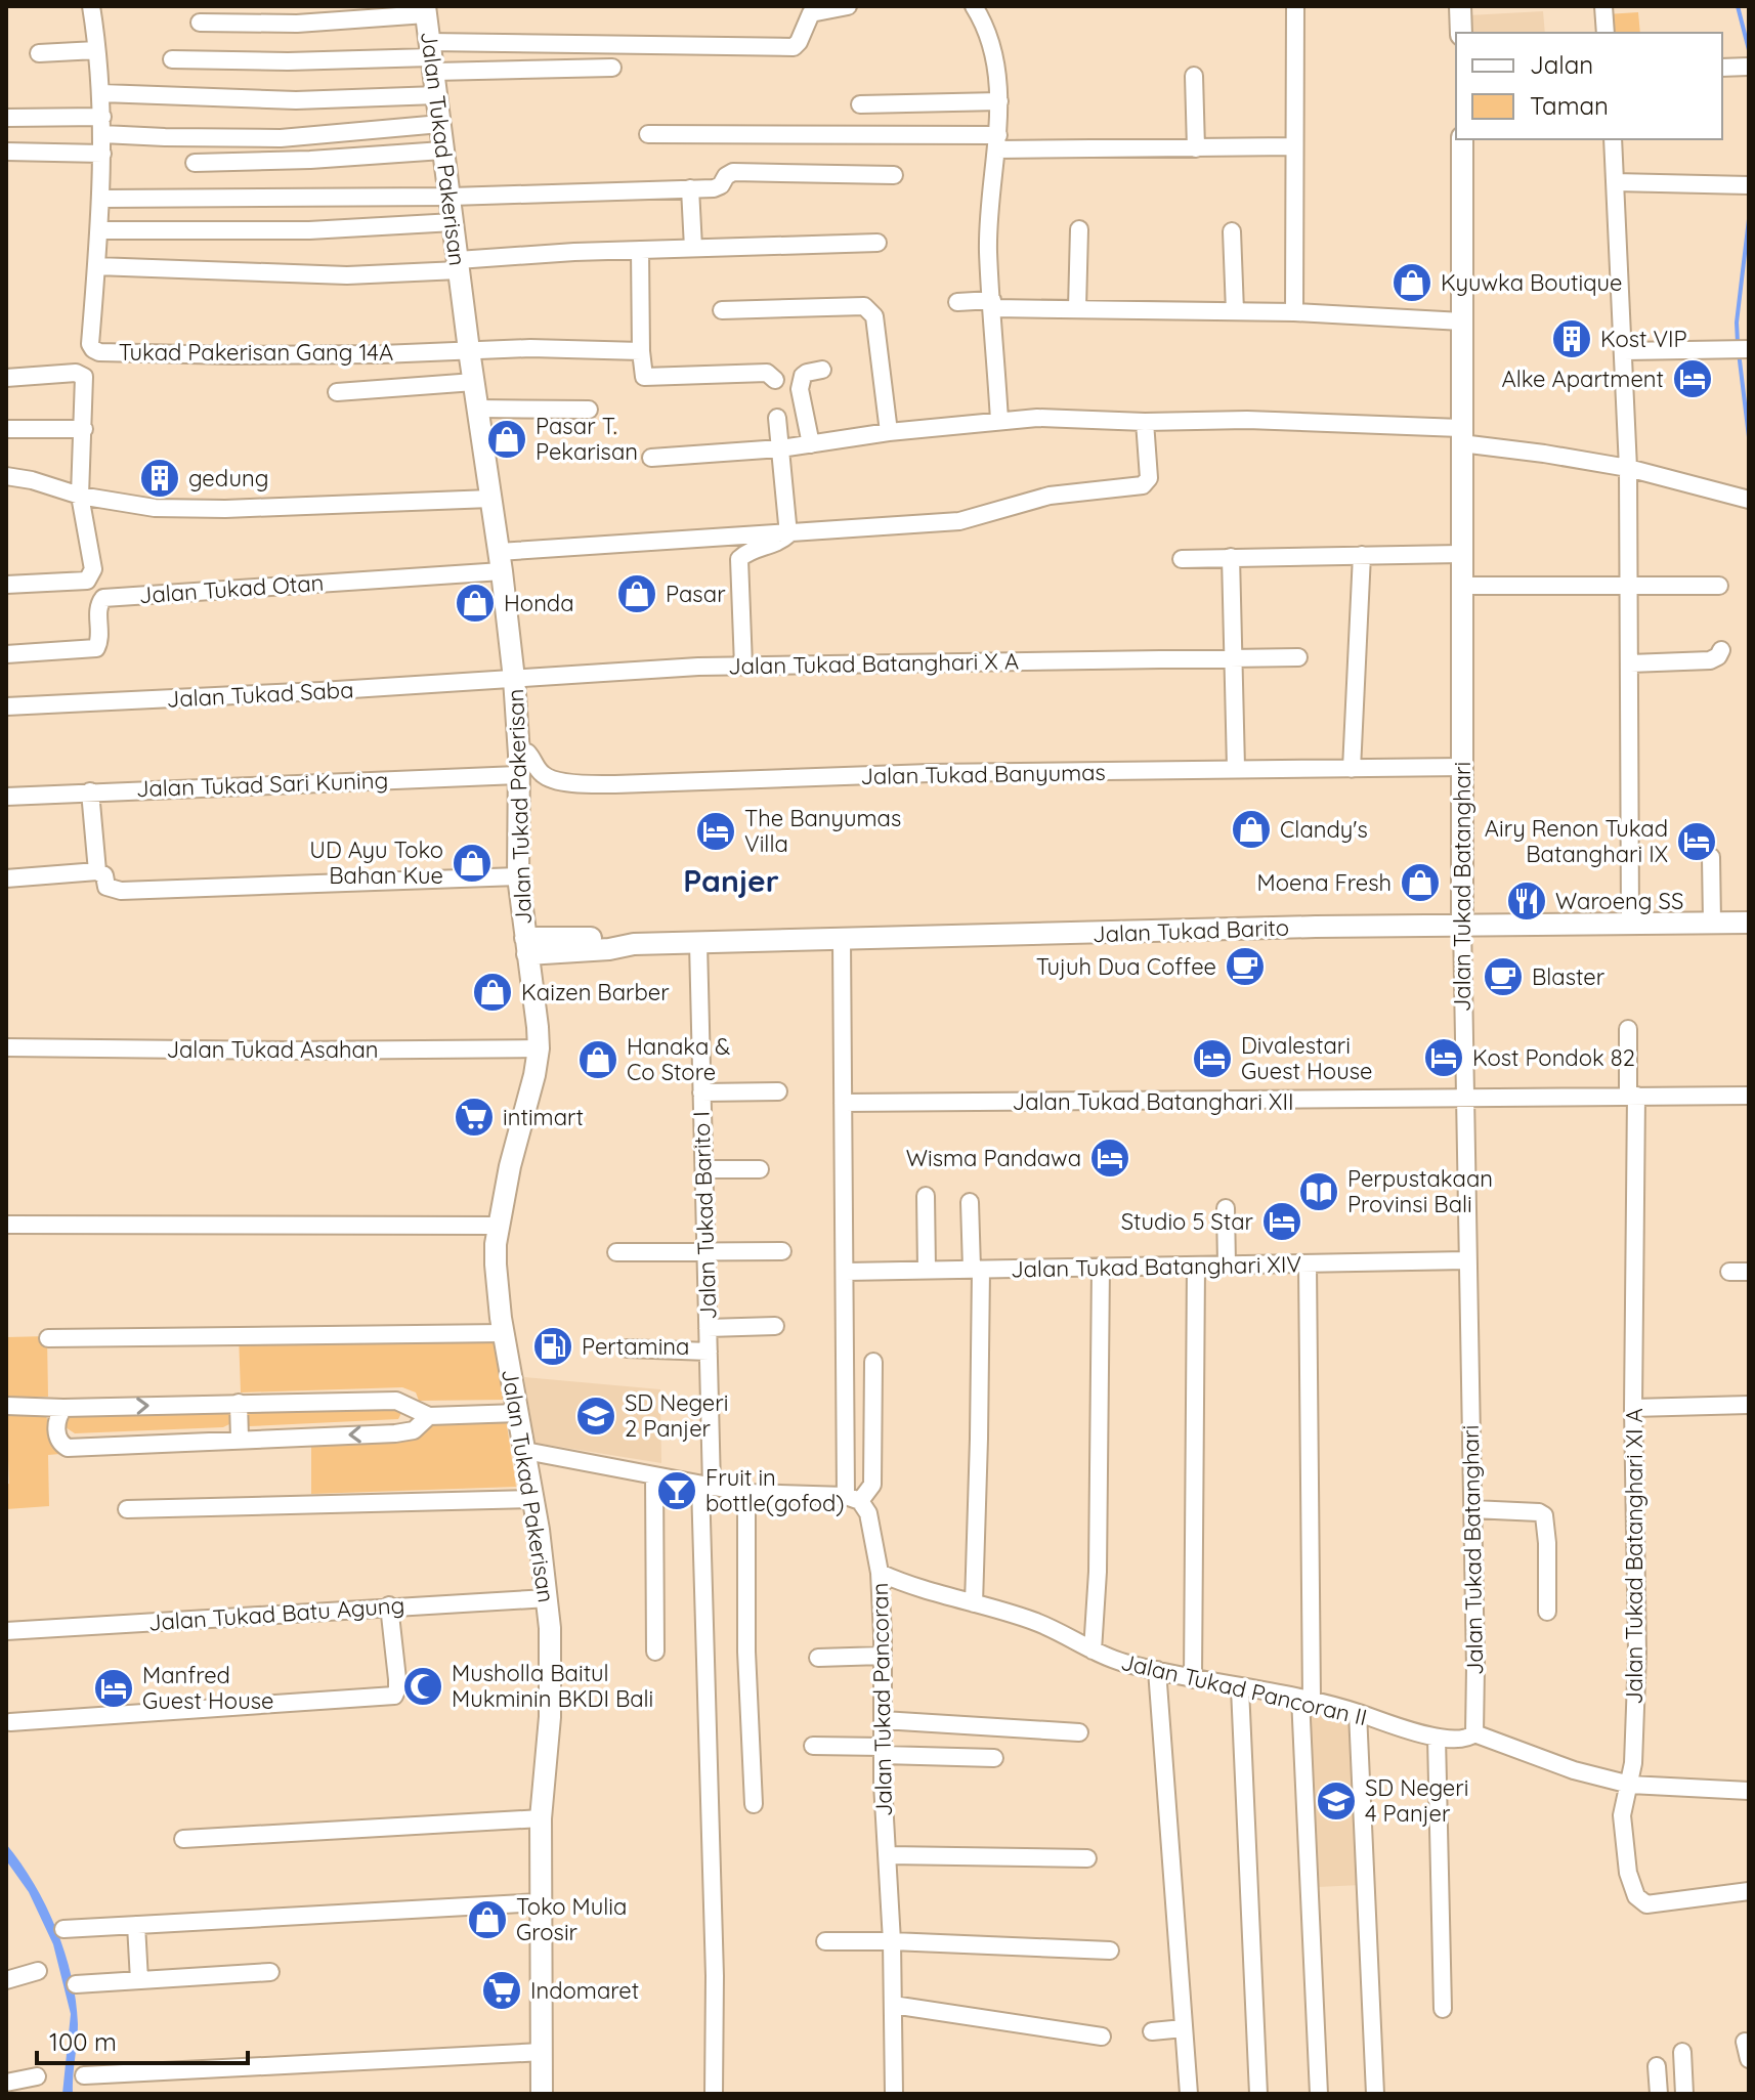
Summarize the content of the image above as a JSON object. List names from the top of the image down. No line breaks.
{"streets":{"street":["Jalan Tukad Pakerisan","Tukad Pakerisan Gang 14A","Jalan Tukad Otan","Jalan Tukad Batanghari X A","Jalan Tukad Saba","Jalan Tukad Banyumas","Jalan Tukad Sari Kuning","Jalan Tukad Batanghari","Jalan Tukad Barito","Jalan Tukad Asahan","Jalan Tukad Batanghari XII","Jalan Tukad Barito I","Jalan Tukad Batanghari XIV","Jalan Tukad Batanghari XI A","Jalan Tukad Batu Agung","Jalan Tukad Pancoran II","Jalan Tukad Pancoran"]},"crossings":[["Jalan Tukad Pakerisan","Tukad Pakerisan Gang 14A"],["Jalan Tukad Pakerisan","Jalan Tukad Otan"],["Jalan Tukad Pakerisan","Jalan Tukad Batanghari X A"],["Jalan Tukad Pakerisan","Jalan Tukad Saba"],["Jalan Tukad Pakerisan","Jalan Tukad Banyumas"],["Jalan Tukad Pakerisan","Jalan Tukad Sari Kuning"],["Jalan Tukad Pakerisan","Jalan Tukad Barito"],["Jalan Tukad Pakerisan","Jalan Tukad Asahan"],["Jalan Tukad Pakerisan","Jalan Tukad Batu Agung"],["Jalan Tukad Batanghari X A","Jalan Tukad Saba"],["Jalan Tukad Banyumas","Jalan Tukad Batanghari"],["Jalan Tukad Batanghari","Jalan Tukad Barito"],["Jalan Tukad Batanghari","Jalan Tukad Batanghari XII"],["Jalan Tukad Batanghari","Jalan Tukad Batanghari XIV"],["Jalan Tukad Batanghari","Jalan Tukad Pancoran II"],["Jalan Tukad Barito","Jalan Tukad Barito I"],["Jalan Tukad Barito","Jalan Tukad Pancoran"],["Jalan Tukad Batanghari XII","Jalan Tukad Batanghari XI A"],["Jalan Tukad Batanghari XII","Jalan Tukad Pancoran"],["Jalan Tukad Batanghari XIV","Jalan Tukad Pancoran"],["Jalan Tukad Pancoran II","Jalan Tukad Pancoran"]],"districts":["Panjer"],"places":{"shop":["Kyuwka Boutique","Pasar T. Pekarisan","Pasar","Honda","Clandy's","UD Ayu Toko Bahan Kue","Moena Fresh","Kaizen Barber","Hanaka & Co Store","Toko Mulia Grosir"],"building":["Kost VIP","gedung"],"hotel":["Alke Apartment","The Banyumas Villa","Airy Renon Tukad Batanghari IX","Kost Pondok 82","Divalestari Guest House","Wisma Pandawa","Studio 5 Star","Manfred Guest House"],"restaurant":["Waroeng SS"],"cafe":["Tujuh Dua Coffee","Blaster"],"supermarket":["intimart","Indomaret"],"library":["Perpustakaan Provinsi Bali"],"fuel station":["Pertamina"],"school or university":["SD Negeri 2 Panjer","SD Negeri 4 Panjer"],"bar":["Fruit in bottle(gofod)"],"mosque":["Musholla Baitul Mukminin BKDI Bali"]},"legend":["Jalan","Taman"],"scale_bar":"100 m"}
